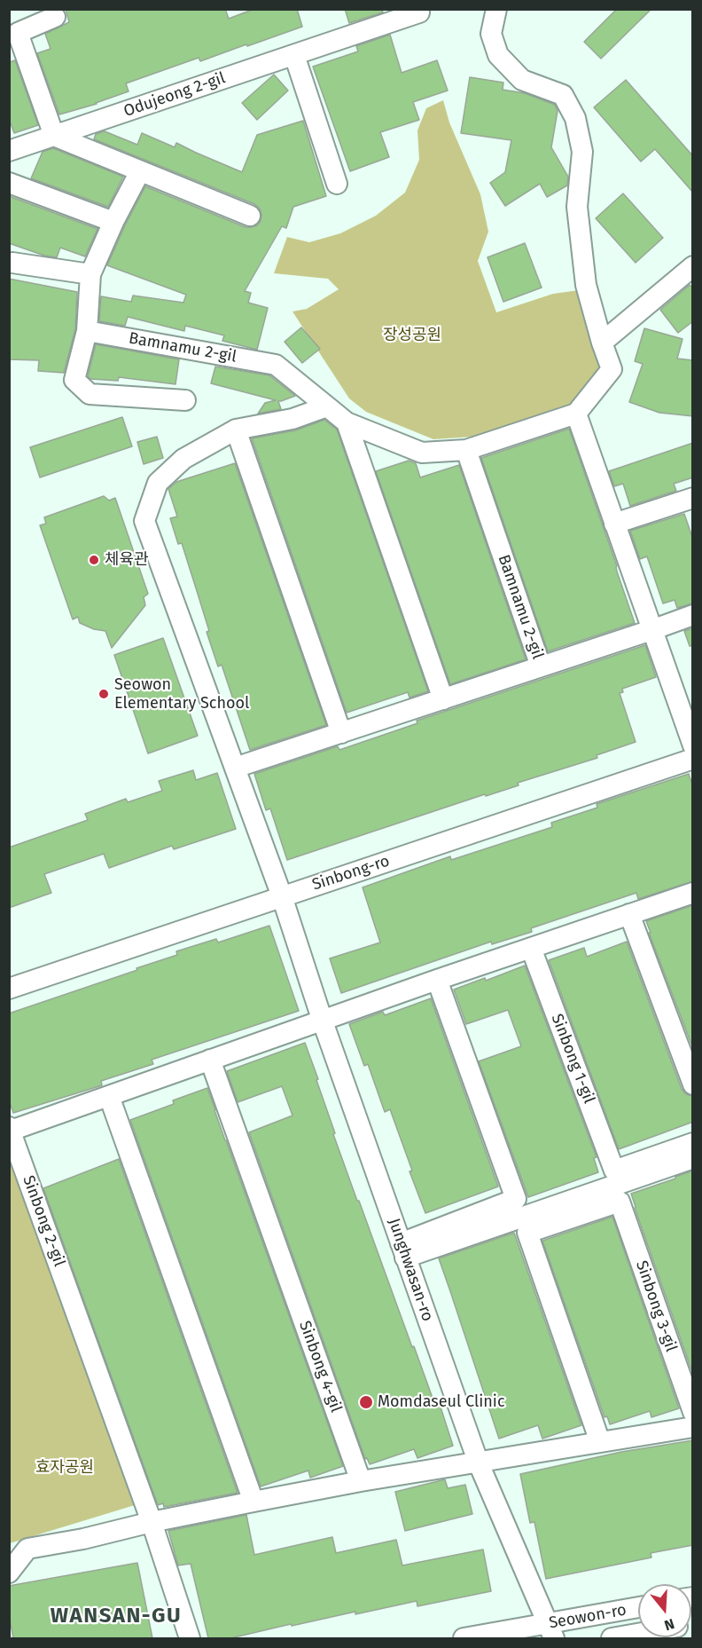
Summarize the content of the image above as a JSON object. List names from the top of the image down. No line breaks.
{"streets":{"street":["Odujeong 2-gil","Bamnamu 2-gil","Sinbong-ro","Sinbong 1-gil","Sinbong 2-gil","Junghwasan-ro","Sinbong 3-gil","Sinbong 4-gil","Seowon-ro"]},"crossings":[["Sinbong-ro","Junghwasan-ro"],["Sinbong 2-gil","Junghwasan-ro"],["Sinbong 2-gil","Sinbong 4-gil"],["Junghwasan-ro","Seowon-ro"]],"districts":["WANSAN-GU"],"parks":["장성공원","효자공원"],"places":["체육관","Seowon Elementary School","Momdaseul Clinic"],"north":"bottom"}
